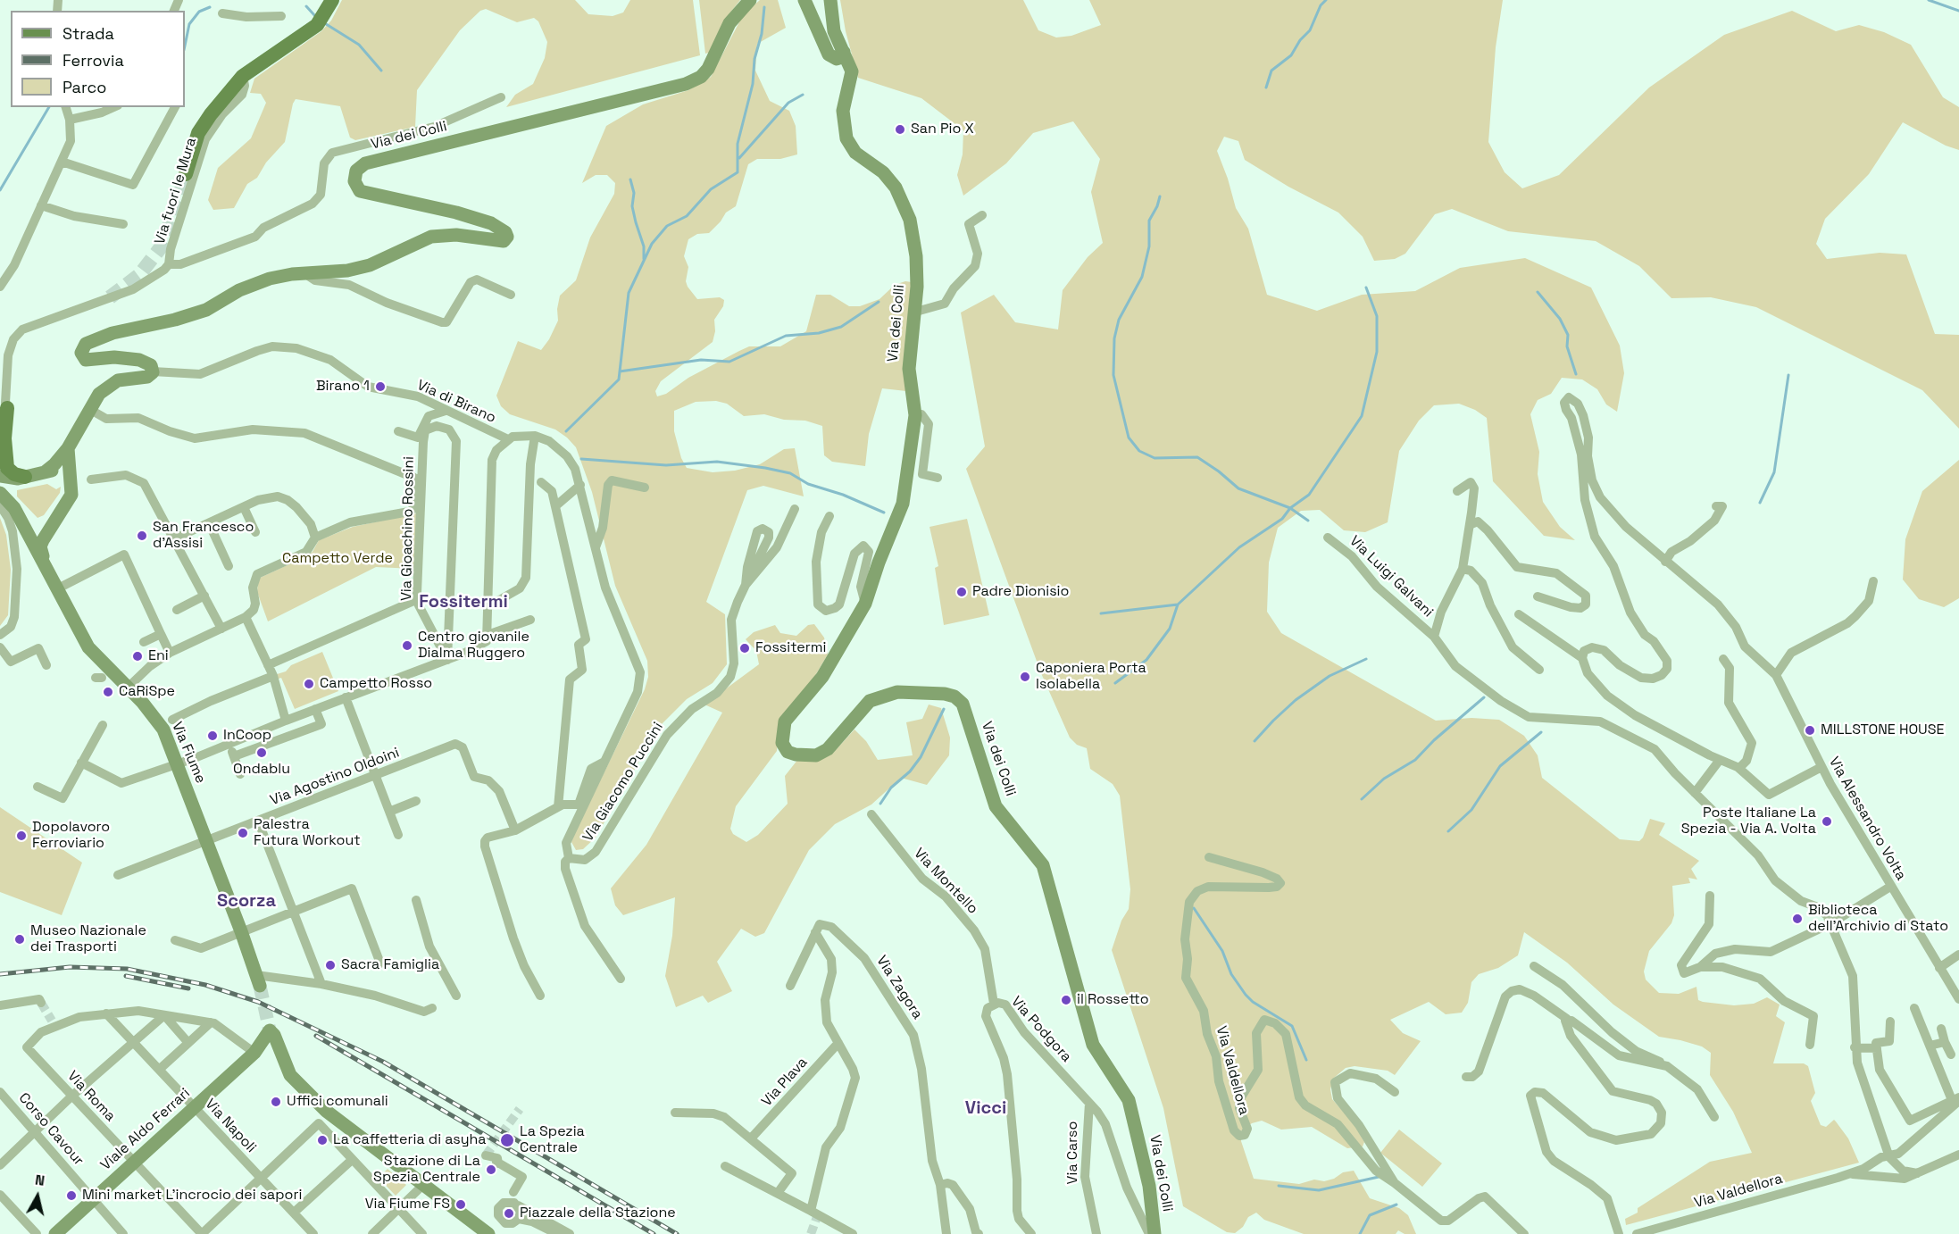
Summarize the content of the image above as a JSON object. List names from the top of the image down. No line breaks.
{"streets":{"street":["Via dei Colli","Via fuori le Mura","Via di Birano","Via Gioachino Rossini","Via Luigi Galvani","Via Fiume","Via Agostino Oldoini","Via Giacomo Puccini","Via Alessandro Volta","Via Montello","Via Zagora","Via Podgora","Via Valdellora","Via Plava","Via Roma","Via Napoli","Corso Cavour","Viale Aldo Ferrari","Via Carso"]},"crossings":[["Via dei Colli","Via di Birano"],["Via Luigi Galvani","Via Valdellora"],["Via Fiume","Via Agostino Oldoini"],["Via Montello","Via Podgora"],["Via Podgora","Via Carso"],["Via Roma","Via Napoli"],["Via Roma","Viale Aldo Ferrari"],["Via Napoli","Viale Aldo Ferrari"],["Corso Cavour","Viale Aldo Ferrari"]],"districts":["Fossitermi","Scorza","Vicci"],"parks":["Campetto Verde"],"places":["San Pio X","Birano 1","San Francesco d'Assisi","Padre Dionisio","Centro giovanile Dialma Ruggero","Fossitermi","Eni","Caponiera Porta Isolabella","Campetto Rosso","CaRiSpe","MILLSTONE HOUSE","InCoop","Ondablu","Poste Italiane La Spezia - Via A. Volta","Palestra Futura Workout","Dopolavoro Ferroviario","Biblioteca dell'Archivio di Stato","Museo Nazionale dei Trasporti","Sacra Famiglia","il Rossetto","Uffici comunali","La caffetteria di asyha","La Spezia Centrale","Stazione di La Spezia Centrale","Mini market L'incrocio dei sapori","Via Fiume FS","Piazzale della Stazione"],"legend":["Strada","Ferrovia","Parco"],"north":"top"}
